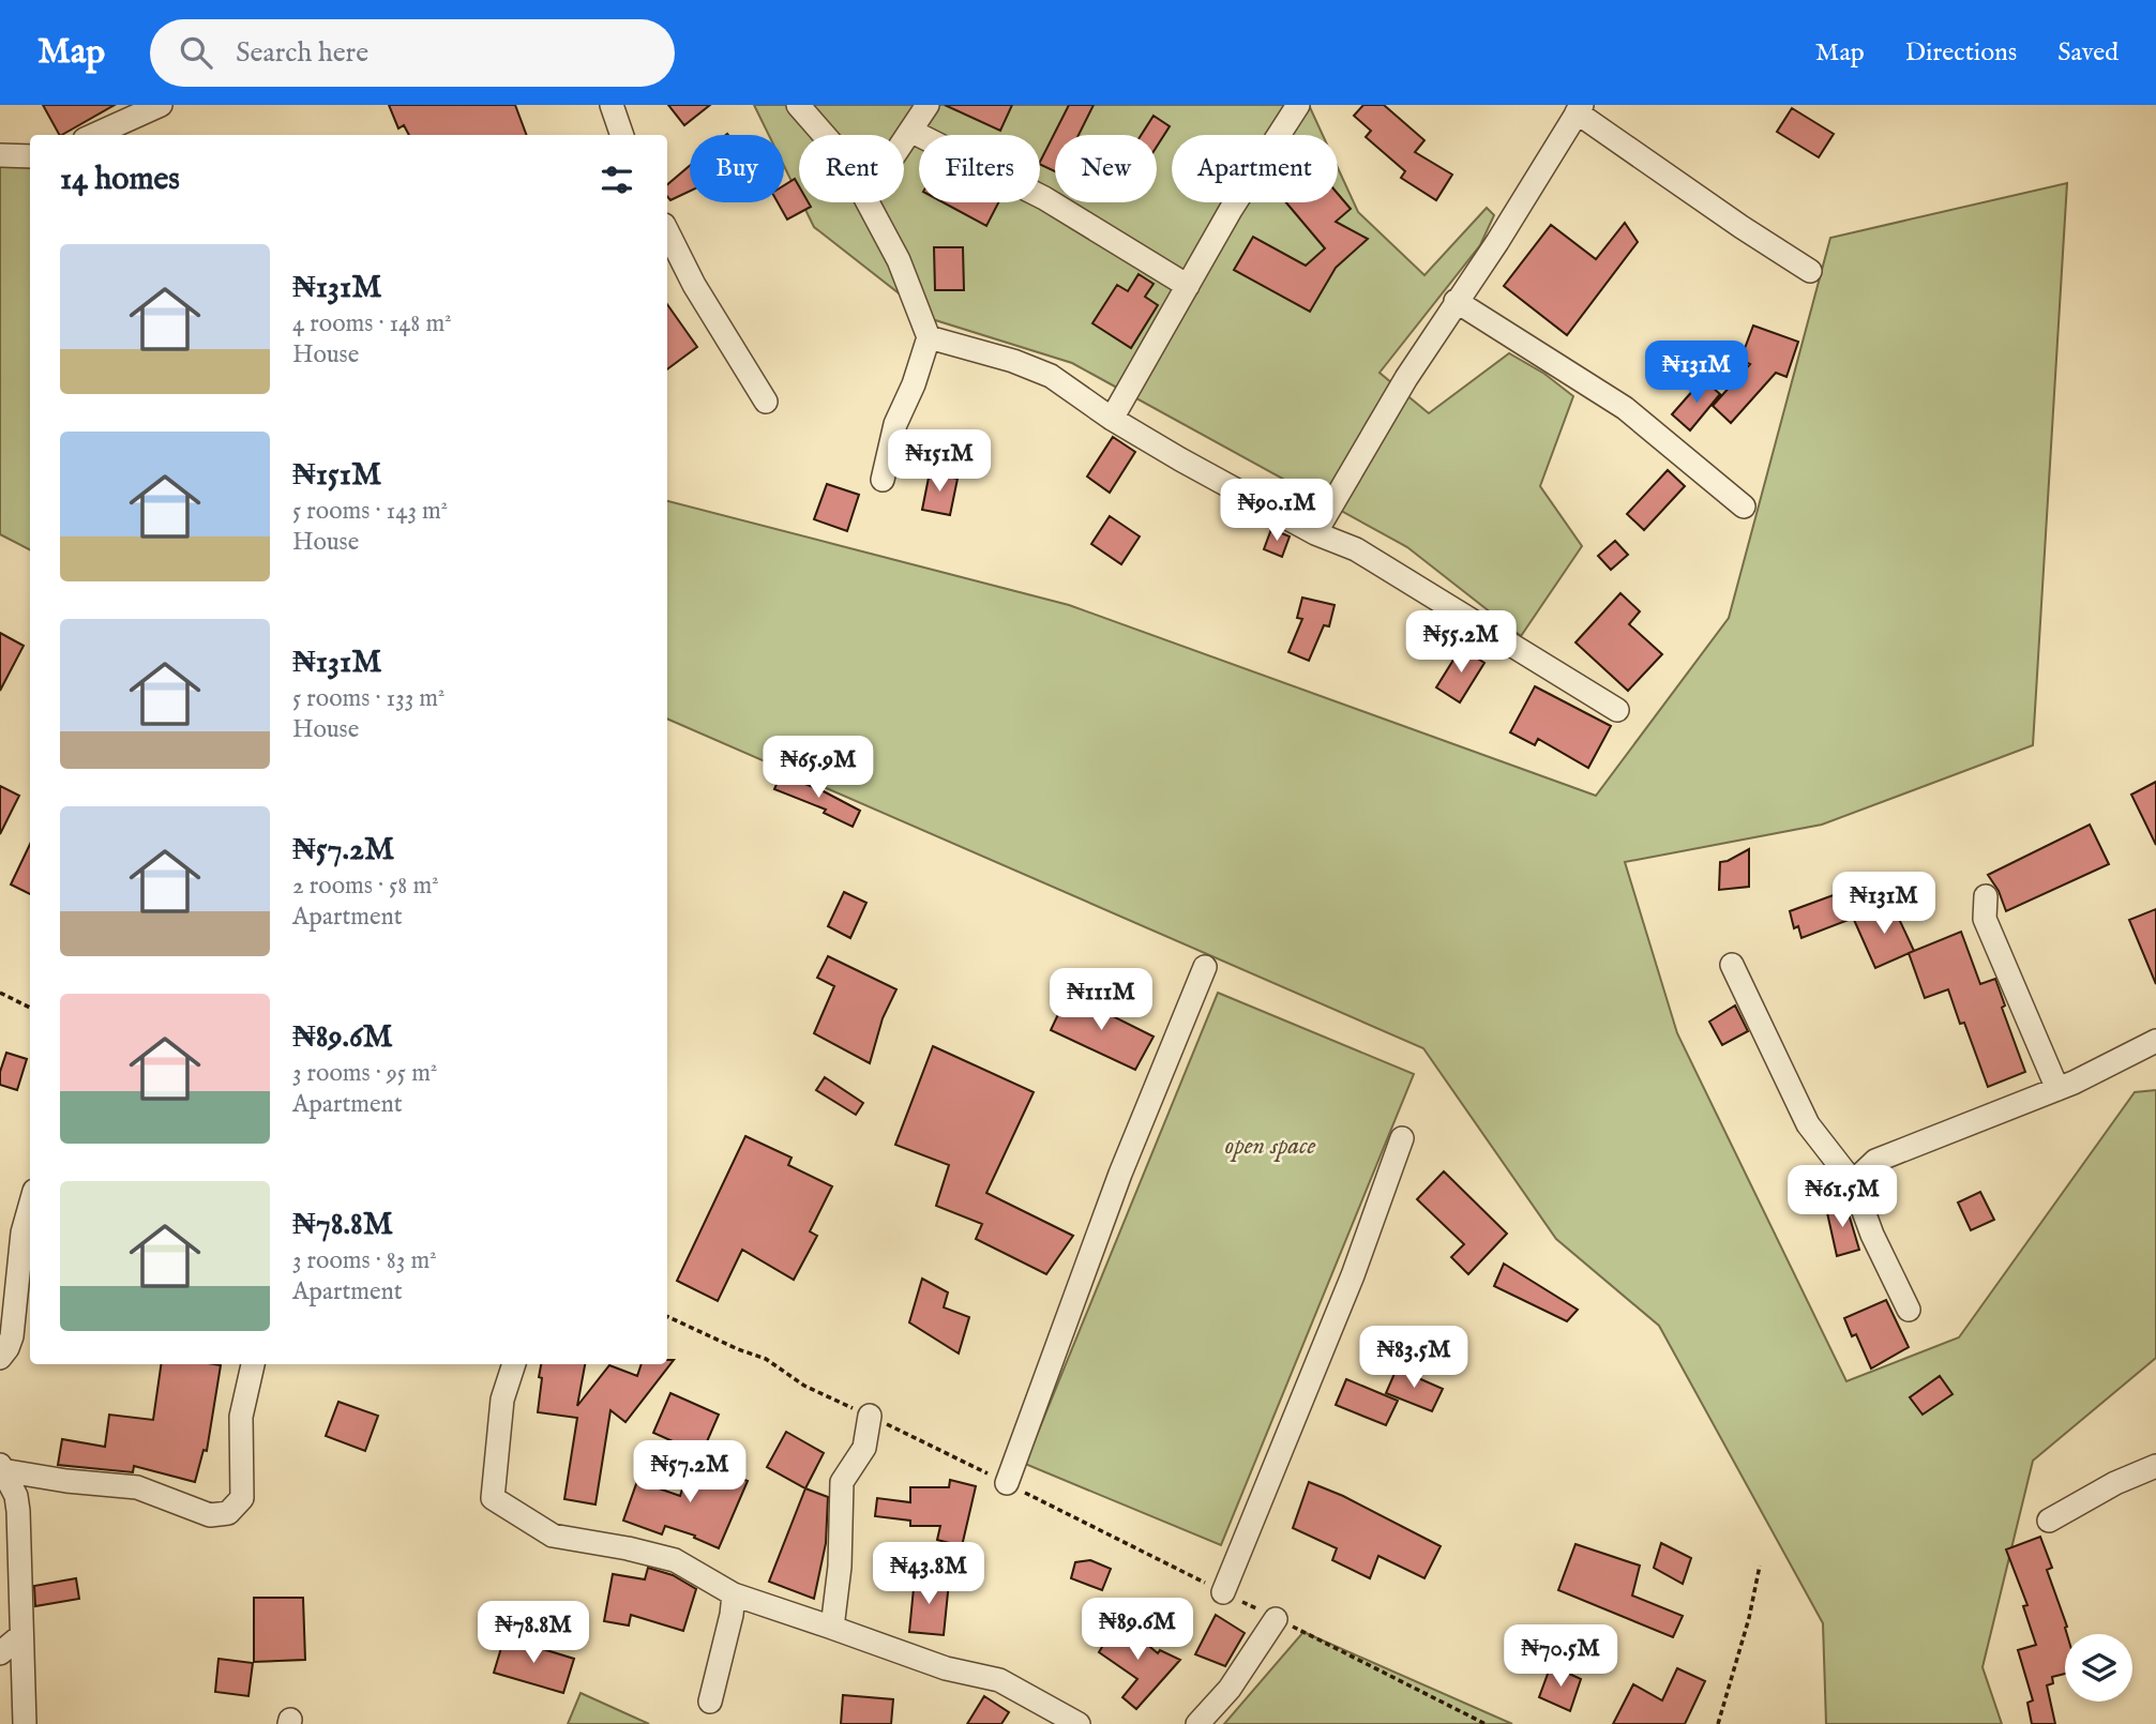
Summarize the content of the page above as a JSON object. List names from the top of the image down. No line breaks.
{"parks":["open space"],"page":{"header":"Map","search":"Search here","nav":["Map","Directions","Saved"],"chip":["Buy","Rent","Filters","New","Apartment"],"heading":"14 homes","list":[{"name":"₦131M","note":"4 rooms · 148 m² · House"},{"name":"₦151M","note":"5 rooms · 143 m² · House"},{"name":"₦131M","note":"5 rooms · 133 m² · House"},{"name":"₦57.2M","note":"2 rooms · 58 m² · Apartment"},{"name":"₦89.6M","note":"3 rooms · 95 m² · Apartment"},{"name":"₦78.8M","note":"3 rooms · 83 m² · Apartment"}],"price":["₦131M","₦151M","₦90.1M","₦55.2M","₦65.9M","₦131M","₦111M","₦61.5M","₦83.5M","₦57.2M","₦43.8M","₦89.6M","₦78.8M","₦70.5M"]}}
